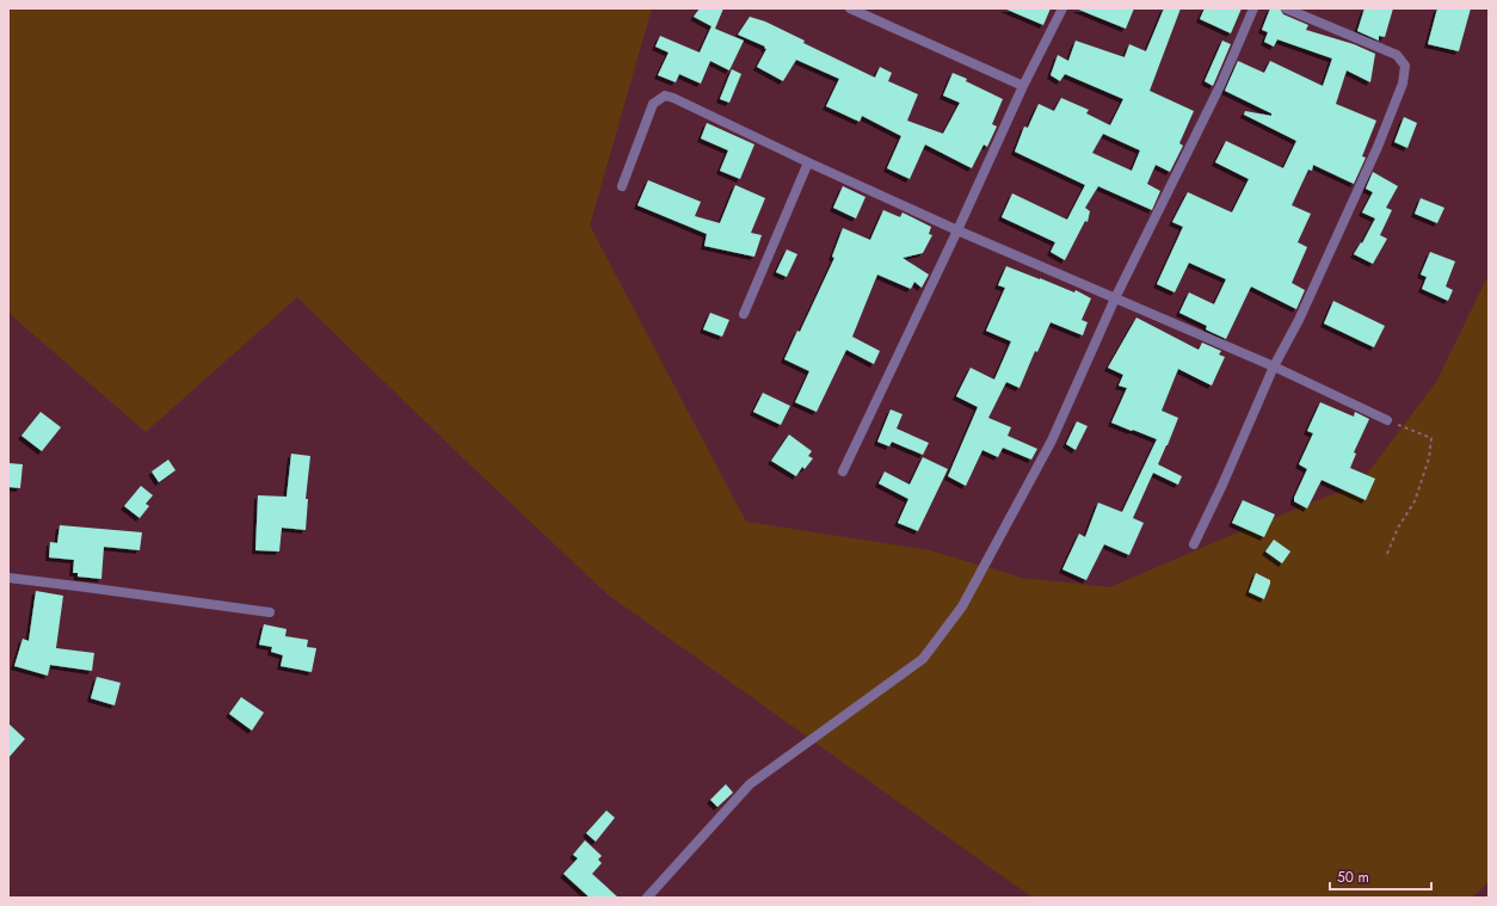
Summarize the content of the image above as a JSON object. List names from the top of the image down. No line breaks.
{"scale_bar":"50 m"}
